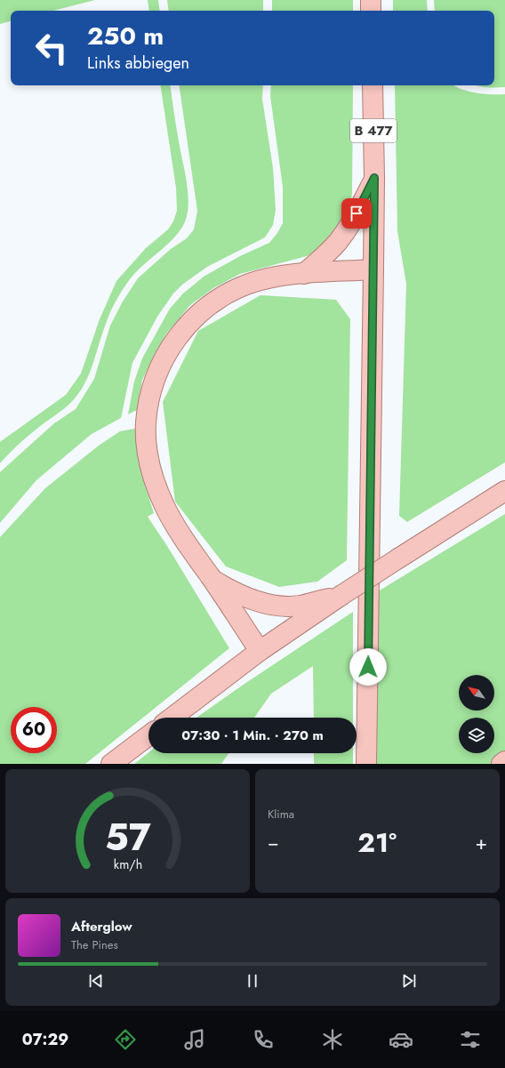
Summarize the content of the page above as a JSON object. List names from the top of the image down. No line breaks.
{"streets":{"main road":["B 477"]},"north":"top left","page":{"turn":["250 m","Links abbiegen"],"limit":"60","trip":"07:30 · 1 Min. · 270 m","tile":"Klima","heat":["−","21°","+"],"song":["Afterglow","The Pines"],"tabs":"07:29","gauge":["57","km/h"]}}
